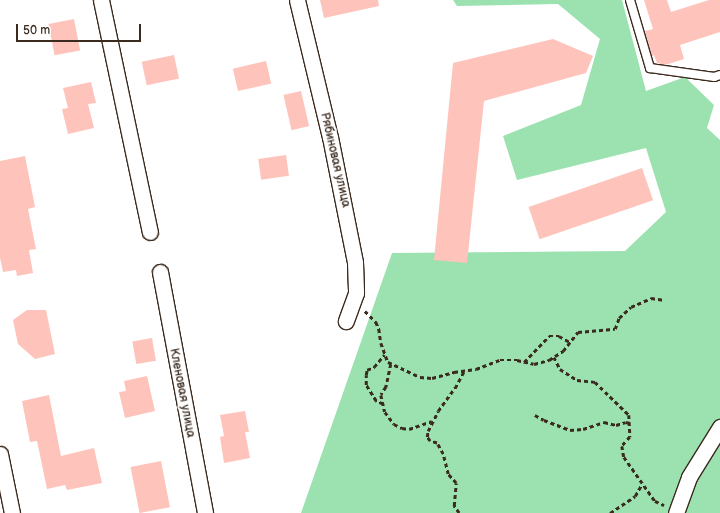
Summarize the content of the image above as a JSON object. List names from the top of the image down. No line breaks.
{"streets":{"street":["Рябиновая улица","Кленовая улица"]},"scale_bar":"50 m"}
